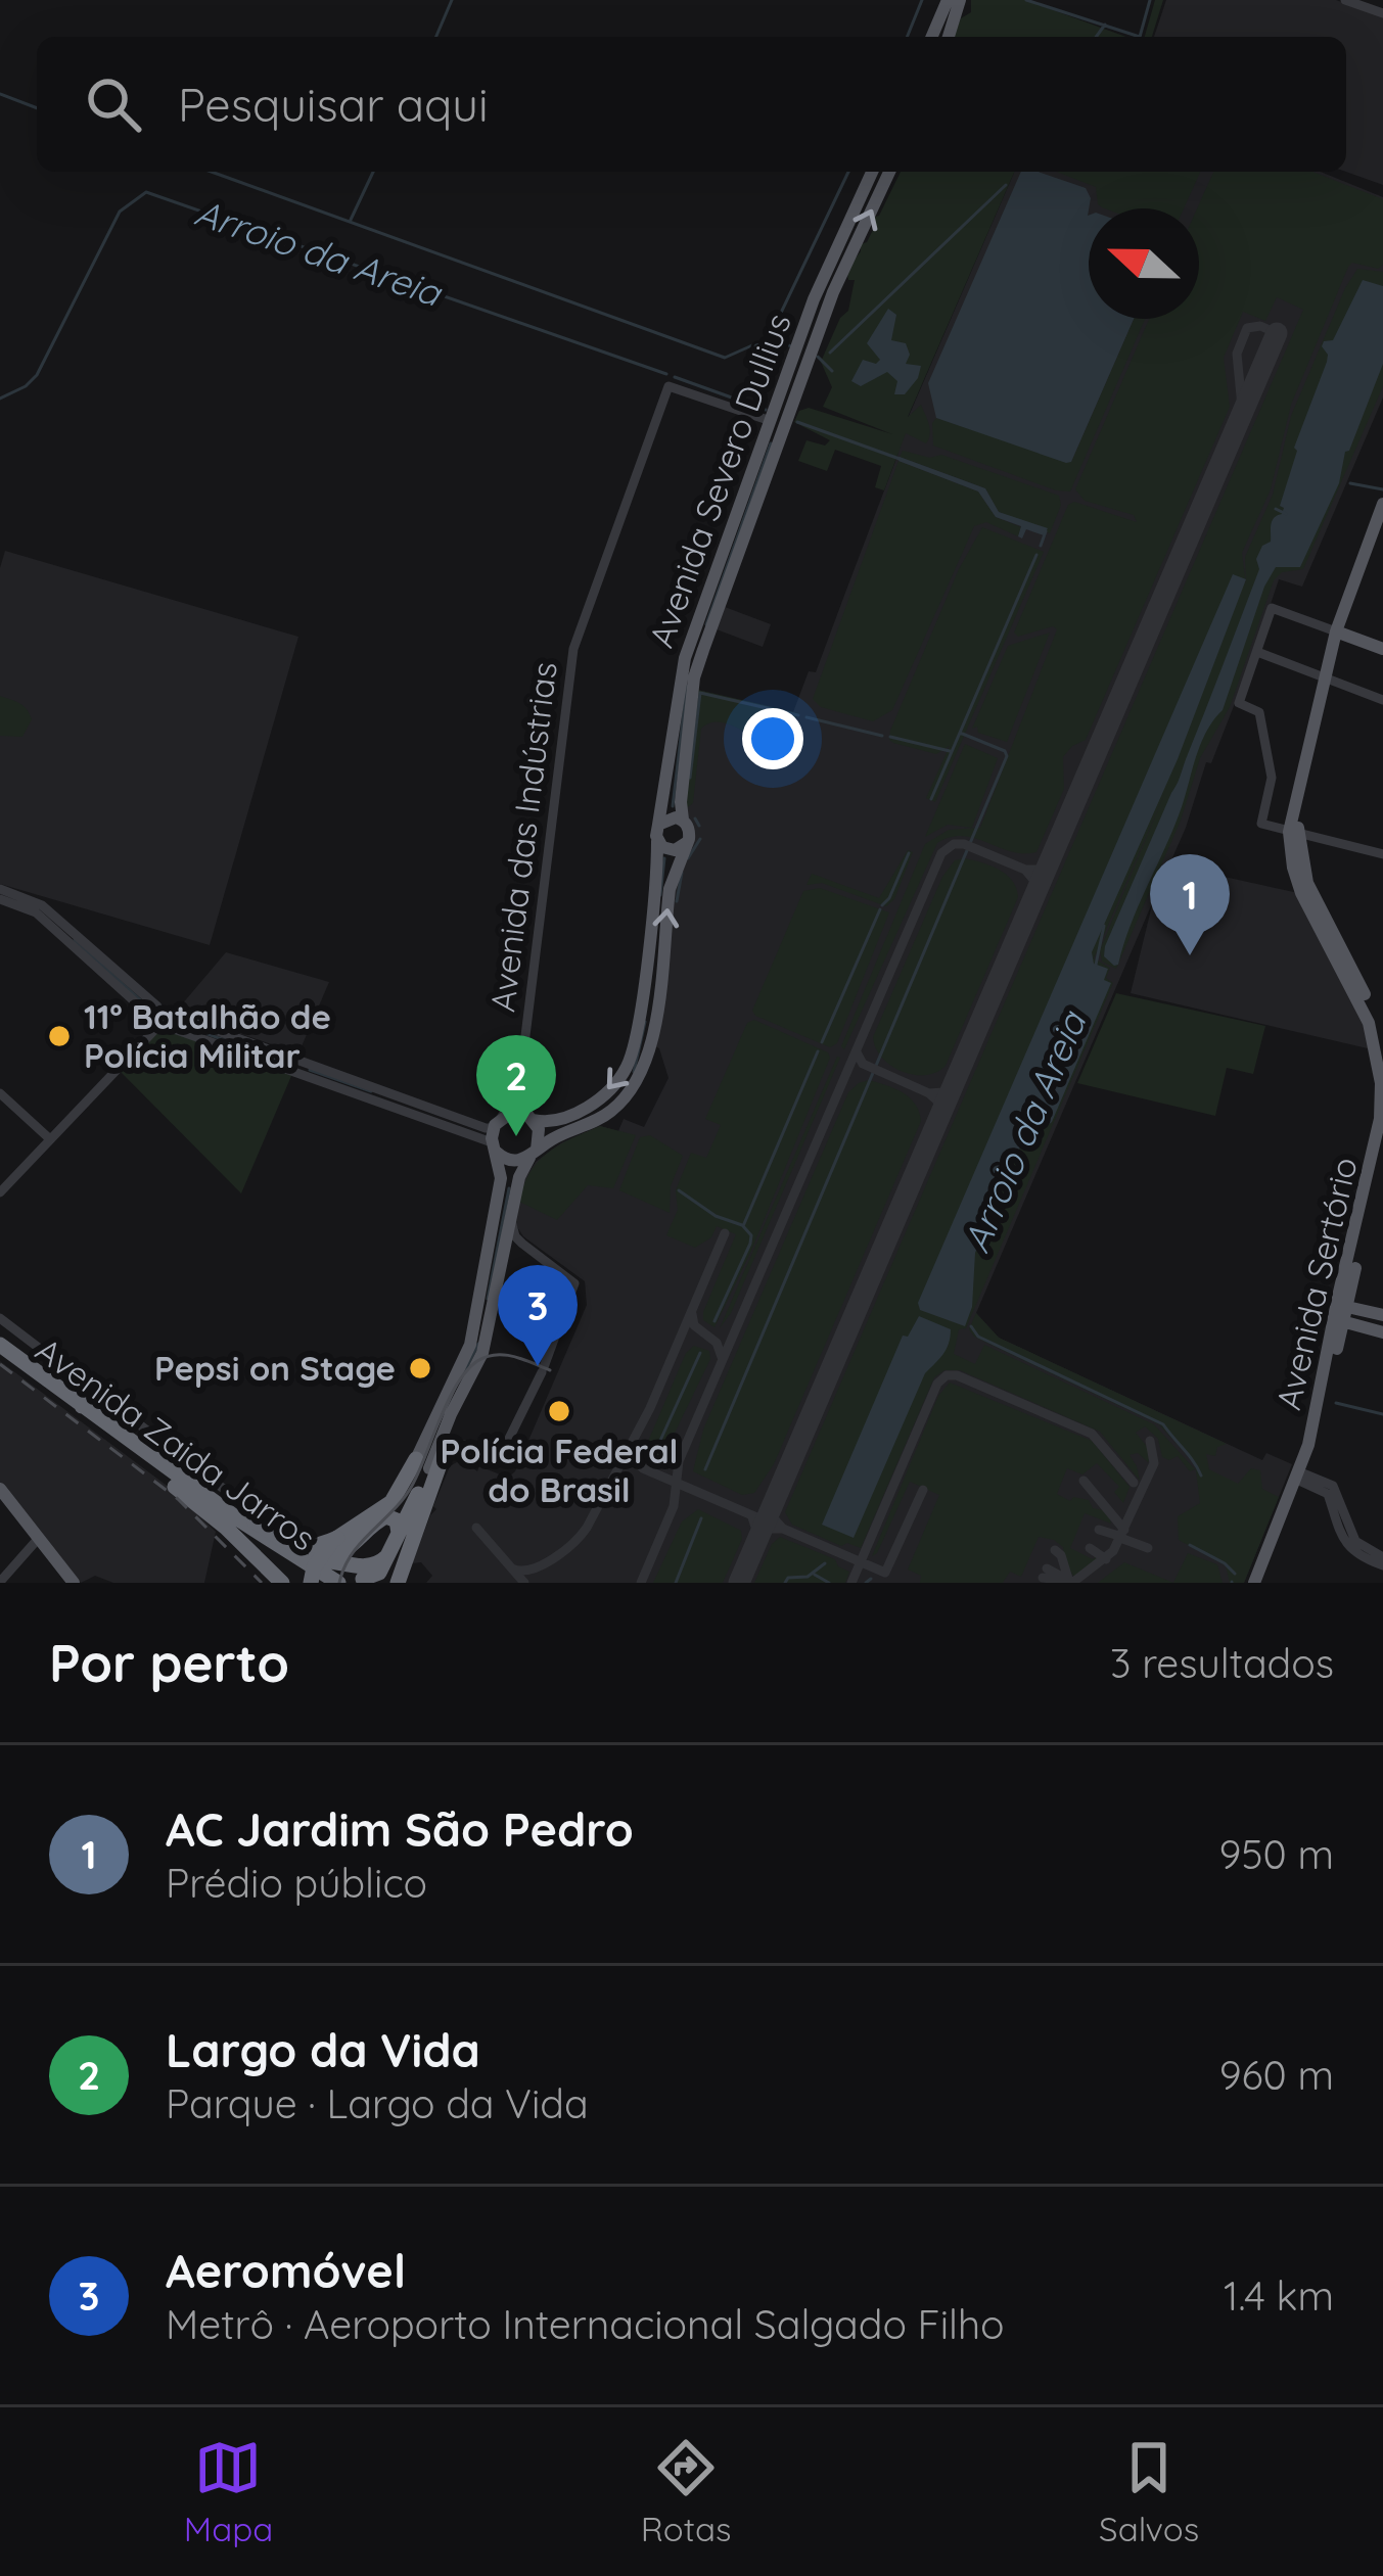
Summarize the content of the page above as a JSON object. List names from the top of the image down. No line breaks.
{"streets":{"highway":["Avenida Zaida Jarros"],"main road":["Avenida Severo Dullius","Avenida Sertório"],"street":["Avenida das Indústrias"]},"crossings":[["Avenida Severo Dullius","Avenida das Indústrias"]],"water":["Arroio da Areia"],"places":["11º Batalhão de Polícia Militar","Pepsi on Stage","Polícia Federal do Brasil"],"north":"left","page":{"search":"Pesquisar aqui","pins":["1","2","3"],"heading":["Por perto","3 resultados"],"list":[{"mark":"1","name":"AC Jardim São Pedro","note":"Prédio público","value":"950 m"},{"mark":"2","name":"Largo da Vida","note":"Parque · Largo da Vida","value":"960 m"},{"mark":"3","name":"Aeromóvel","note":"Metrô · Aeroporto Internacional Salgado Filho","value":"1.4 km"}],"nav":["Mapa","Rotas","Salvos"]}}
